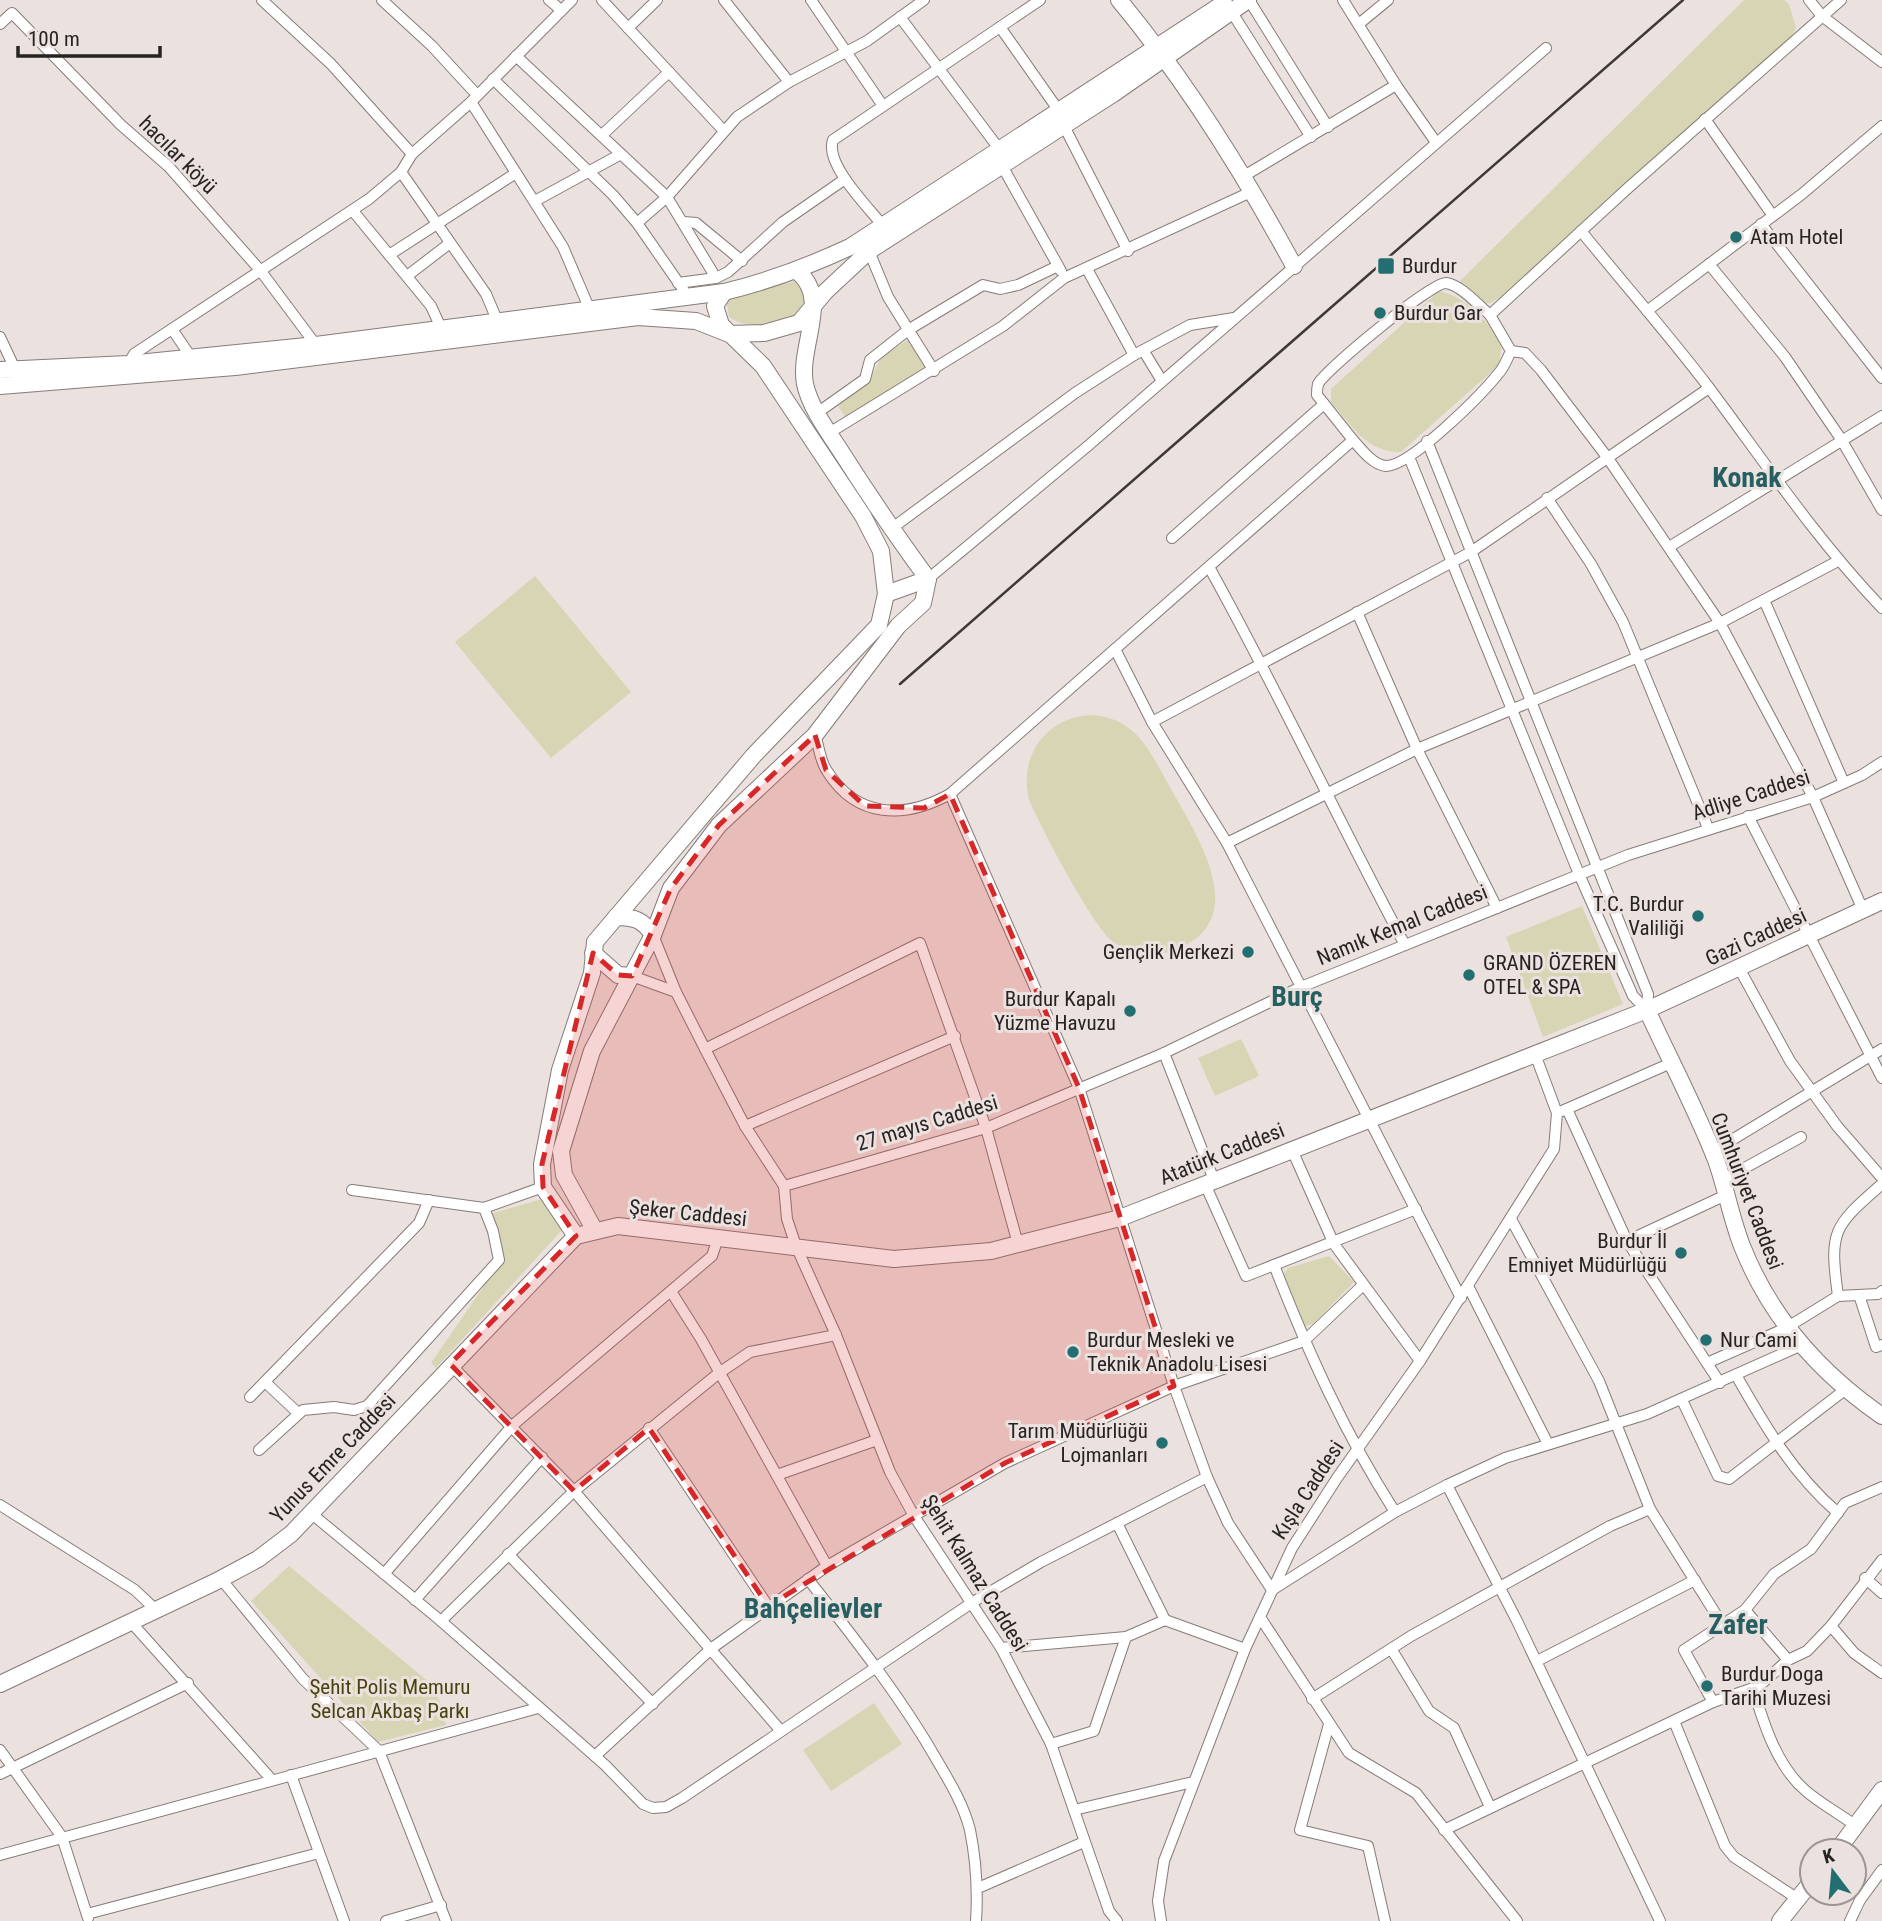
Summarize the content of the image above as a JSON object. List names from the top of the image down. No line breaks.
{"streets":{"main road":["Gazi Caddesi","Atatürk Caddesi","Cumhuriyet Caddesi","Şeker Caddesi","Yunus Emre Caddesi"],"street":["hacılar köyü","Adliye Caddesi","Namık Kemal Caddesi","27 mayıs Caddesi","Kışla Caddesi","Şehit Kalmaz Caddesi"]},"crossings":[["Adliye Caddesi","Namık Kemal Caddesi"],["Namık Kemal Caddesi","27 mayıs Caddesi"],["Gazi Caddesi","Atatürk Caddesi"],["Gazi Caddesi","Cumhuriyet Caddesi"],["27 mayıs Caddesi","Şehit Kalmaz Caddesi"],["Atatürk Caddesi","Cumhuriyet Caddesi"],["Atatürk Caddesi","Şeker Caddesi"],["Atatürk Caddesi","Şehit Kalmaz Caddesi"],["Şeker Caddesi","Yunus Emre Caddesi"],["Şeker Caddesi","Şehit Kalmaz Caddesi"]],"districts":["Konak","Burç","Bahçelievler","Zafer"],"parks":["Şehit Polis Memuru Selcan Akbaş Parkı"],"places":{"other":["Atam Hotel","Burdur Gar","T.C. Burdur Valiliği","Gençlik Merkezi","GRAND ÖZEREN OTEL & SPA","Burdur Kapalı Yüzme Havuzu","Burdur İl Emniyet Müdürlüğü","Nur Cami","Burdur Mesleki ve Teknik Anadolu Lisesi","Tarım Müdürlüğü Lojmanları","Burdur Doga Tarihi Muzesi"],"transit":["Burdur"]},"scale_bar":"100 m","north":"top"}
